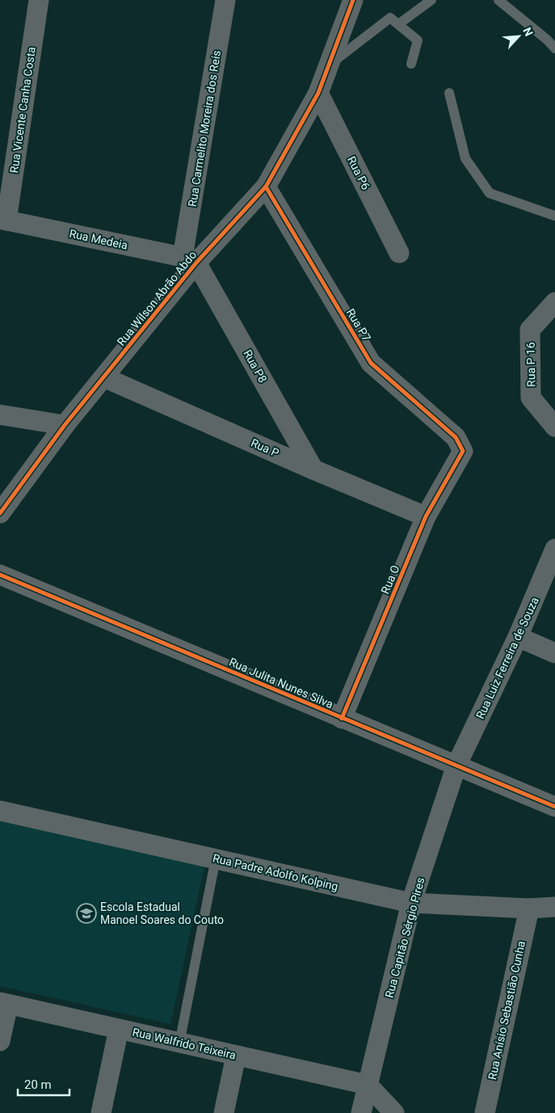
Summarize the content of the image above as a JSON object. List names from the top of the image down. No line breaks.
{"streets":{"street":["Rua Vicente Canha Costa","Rua Carmelito Moreira dos Reis","Rua P6","Rua Medeia","Rua Wilson Abrão Abdo","Rua P7","Rua P 16","Rua P8","Rua P","Rua O","Rua Luiz Ferreira de Souza","Rua Julita Nunes Silva","Rua Padre Adolfo Kolping","Rua Capitão Sérgio Pires","Rua Anísio Sebastião Cunha","Rua Walfrido Teixeira"]},"crossings":[["Rua Vicente Canha Costa","Rua Medeia"],["Rua Carmelito Moreira dos Reis","Rua Medeia"],["Rua Carmelito Moreira dos Reis","Rua Wilson Abrão Abdo"],["Rua Carmelito Moreira dos Reis","Rua P8"],["Rua P6","Rua Wilson Abrão Abdo"],["Rua Medeia","Rua Wilson Abrão Abdo"],["Rua Medeia","Rua P8"],["Rua Wilson Abrão Abdo","Rua P7"],["Rua Wilson Abrão Abdo","Rua P8"],["Rua Wilson Abrão Abdo","Rua P"],["Rua P7","Rua O"],["Rua P8","Rua P"],["Rua P","Rua O"],["Rua O","Rua Julita Nunes Silva"],["Rua Luiz Ferreira de Souza","Rua Julita Nunes Silva"],["Rua Luiz Ferreira de Souza","Rua Capitão Sérgio Pires"],["Rua Julita Nunes Silva","Rua Capitão Sérgio Pires"],["Rua Padre Adolfo Kolping","Rua Capitão Sérgio Pires"],["Rua Padre Adolfo Kolping","Rua Anísio Sebastião Cunha"],["Rua Capitão Sérgio Pires","Rua Walfrido Teixeira"]],"places":{"school or university":["Escola Estadual Manoel Soares do Couto"]},"scale_bar":"20 m","north":"top right"}
